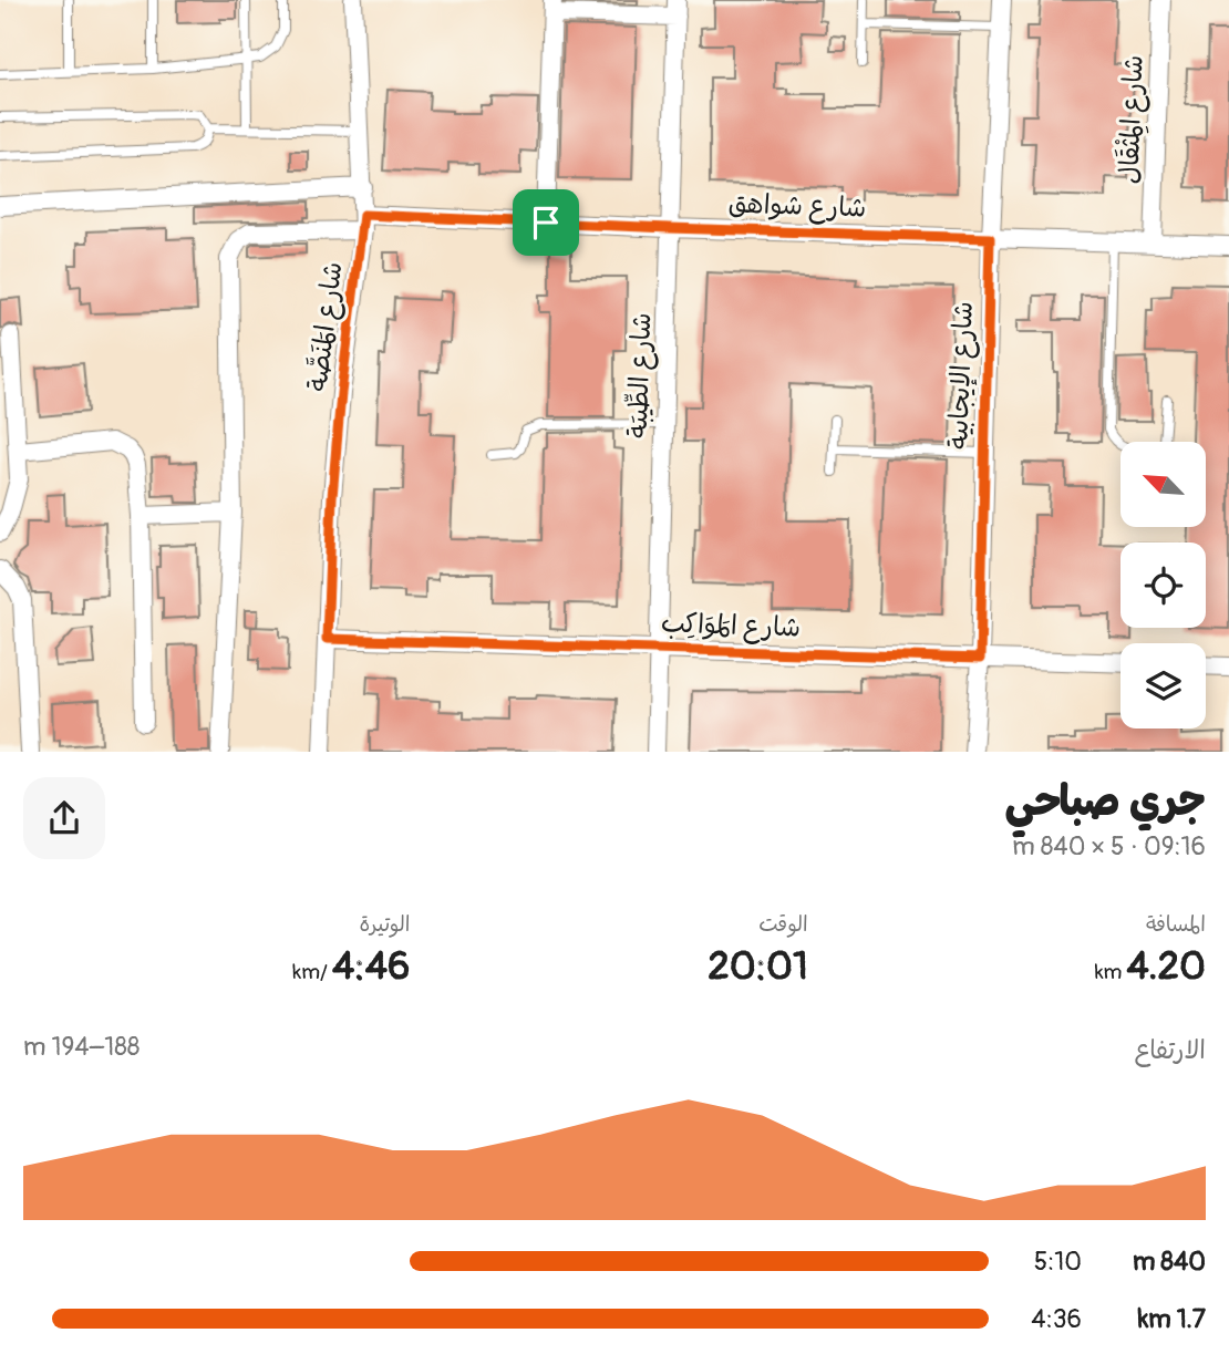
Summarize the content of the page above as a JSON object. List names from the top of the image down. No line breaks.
{"streets":{"street":["شارع المِثْقَال","شارع شواهق","شارع المَنَصَّة","شارع الطِّيبَة","شارع الإيجابية","شارع المَوَاكِب"]},"crossings":[["شارع المِثْقَال","شارع شواهق"],["شارع شواهق","شارع المَنَصَّة"],["شارع شواهق","شارع الطِّيبَة"],["شارع شواهق","شارع الإيجابية"],["شارع المَنَصَّة","شارع المَوَاكِب"],["شارع الطِّيبَة","شارع المَوَاكِب"],["شارع الإيجابية","شارع المَوَاكِب"]],"north":"top left","page":{"heading":["جري صباحي","09:16 · 5 × 840 m"],"stats":[["المسافة","4.20 km"],["الوقت","20:01"],["الوتيرة","4:46 /km"]],"chart":["الارتفاع","188–194 m"],"list":[{"name":"840 m","note":"5:10"},{"name":"1.7 km","note":"4:36"}]}}
